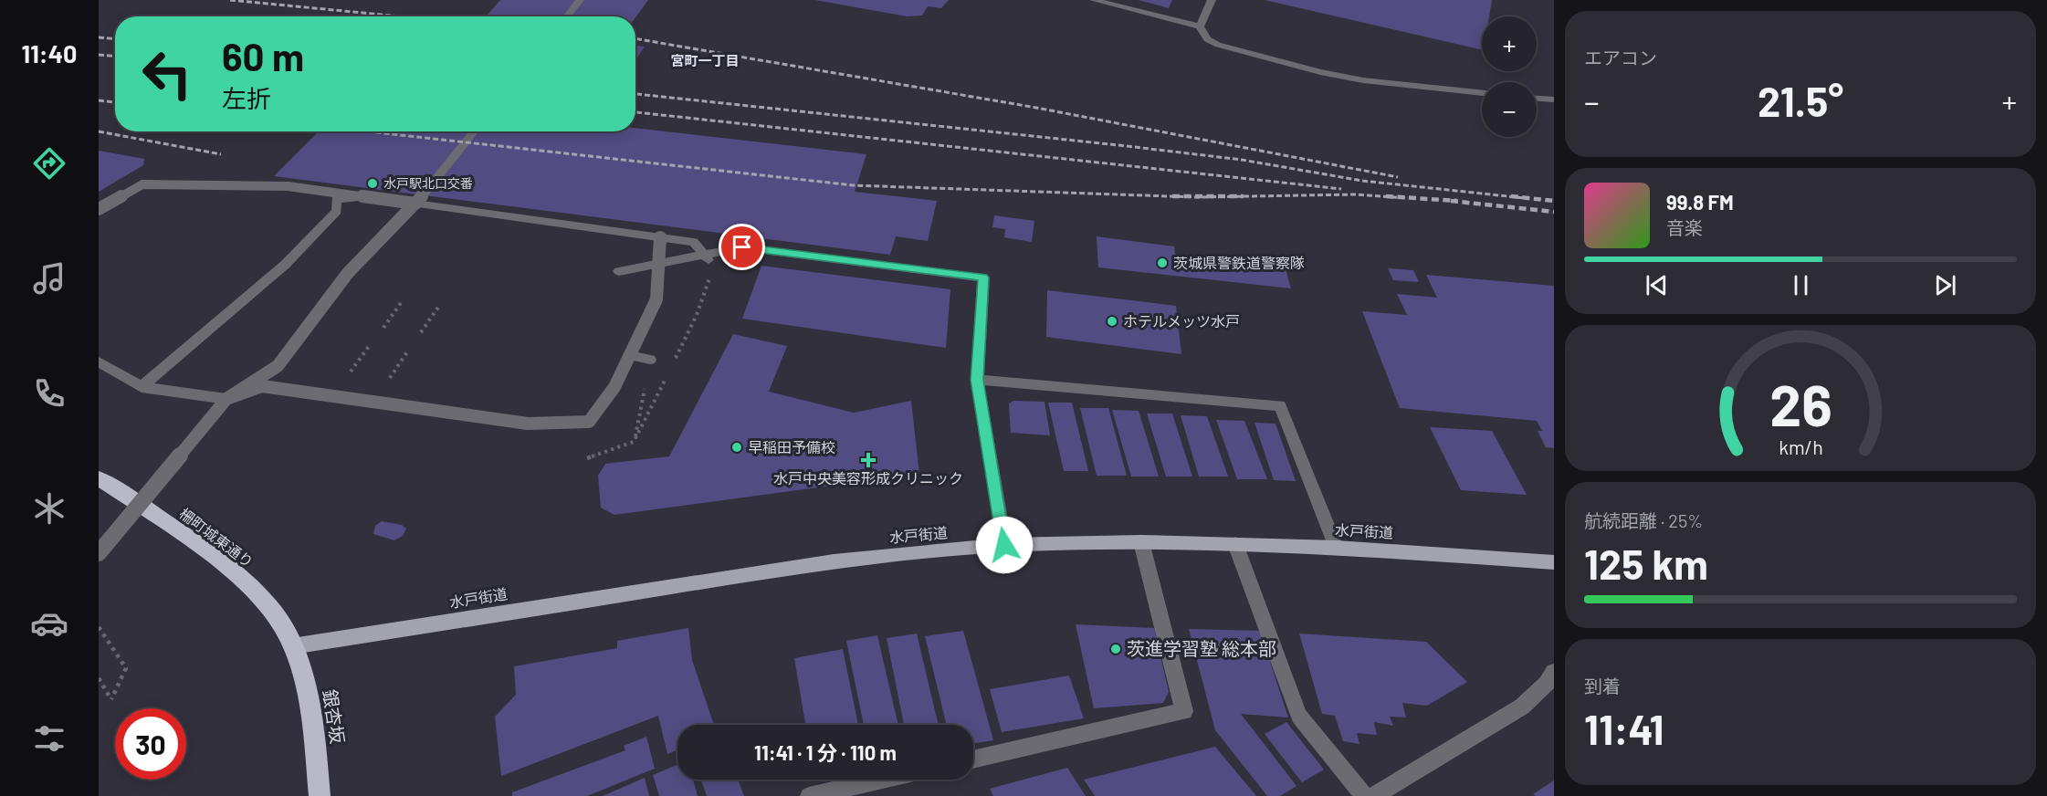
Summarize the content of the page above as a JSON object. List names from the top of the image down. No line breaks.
{"streets":{"highway":["柵町城東通り","銀杏坂"],"main road":["水戸街道"]},"crossings":[["水戸街道","柵町城東通り"],["水戸街道","銀杏坂"],["柵町城東通り","銀杏坂"]],"districts":["宮町一丁目"],"places":{"other":["水戸駅北口交番","茨城県警鉄道警察隊","ホテルメッツ水戸","早稲田予備校","茨進学習塾 総本部"],"health":["水戸中央美容形成クリニック"]},"page":{"tabs":"11:40","tile":["エアコン",["航続距離 · 25%","125 km"],["到着","11:41"]],"map_buttons":["+","−"],"turn":["60 m","左折"],"heat":["−","21.5°","+"],"song":["99.8 FM","音楽"],"limit":"30","trip":"11:41 · 1 分 · 110 m","gauge":["26","km/h"]}}
